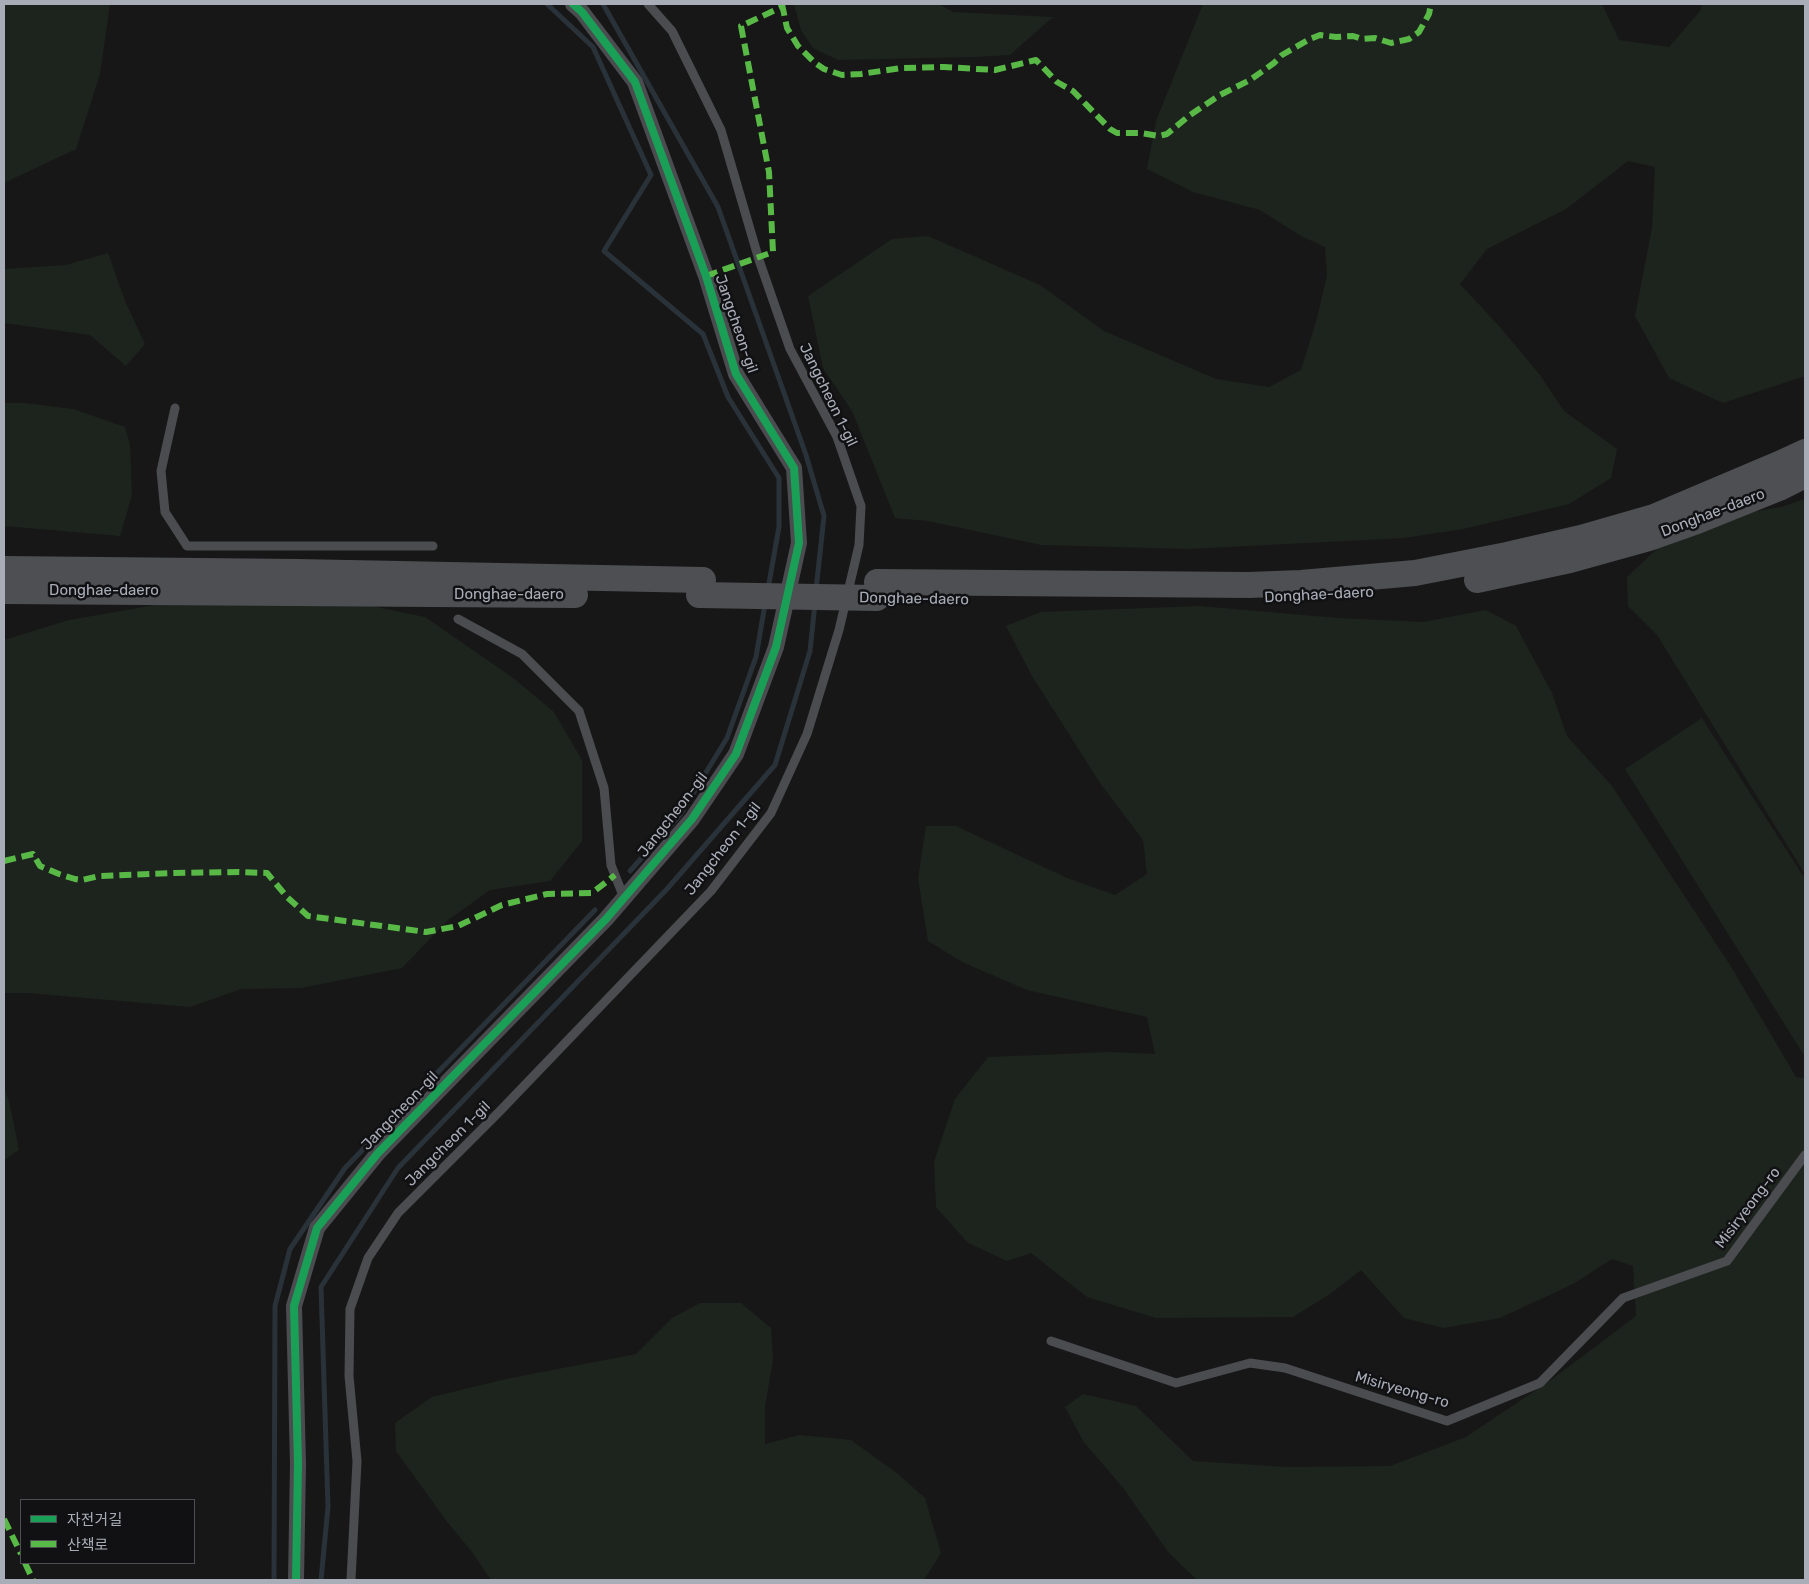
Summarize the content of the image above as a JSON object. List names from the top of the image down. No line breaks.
{"streets":{"main road":["Donghae-daero"],"street":["Jangcheon-gil"],"lane":["Jangcheon 1-gil","Misiryeong-ro"]},"legend":["자전거길","산책로"]}
